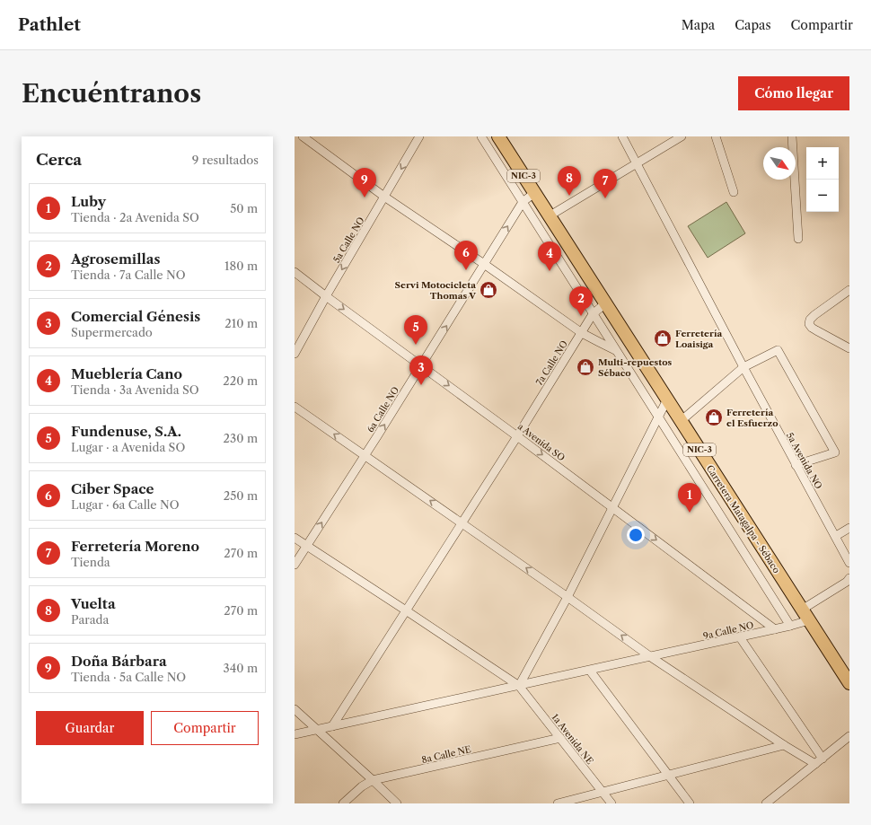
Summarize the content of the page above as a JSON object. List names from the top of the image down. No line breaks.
{"streets":{"main road":["NIC-3","Carretera Matagalpa - Sébaco"],"street":["5a Calle NO","7a Calle NO","6a Calle NO","a Avenida SO","5a Avenida NO","9a Calle NO","1a Avenida NE","8a Calle NE"]},"crossings":[["5a Calle NO","a Avenida SO"],["7a Calle NO","a Avenida SO"],["7a Calle NO","Carretera Matagalpa - Sébaco"],["7a Calle NO","9a Calle NO"],["7a Calle NO","1a Avenida NE"],["6a Calle NO","a Avenida SO"],["6a Calle NO","Carretera Matagalpa - Sébaco"],["6a Calle NO","1a Avenida NE"],["a Avenida SO","9a Calle NO"],["Carretera Matagalpa - Sébaco","9a Calle NO"],["9a Calle NO","1a Avenida NE"],["1a Avenida NE","8a Calle NE"]],"one_way":["5a Calle NO","6a Calle NO"],"places":{"shop":["Servi Motocicleta Thomas V","Ferretería Loaisiga","Multi-repuestos Sébaco","Ferretería el Esfuerzo"]},"north":"bottom right","page":{"header":"Pathlet","nav":["Mapa","Capas","Compartir"],"buttons":["Cómo llegar",["Guardar","Compartir"]],"title":"Encuéntranos","heading":["Cerca","9 resultados"],"map_buttons":["+","−"],"pins":["8","9","7","6","4","2","5","3","1"],"list":[{"mark":"1","name":"Luby","note":"Tienda · 2a Avenida SO","value":"50 m"},{"mark":"2","name":"Agrosemillas","note":"Tienda · 7a Calle NO","value":"180 m"},{"mark":"3","name":"Comercial Génesis","note":"Supermercado","value":"210 m"},{"mark":"4","name":"Mueblería Cano","note":"Tienda · 3a Avenida SO","value":"220 m"},{"mark":"5","name":"Fundenuse, S.A.","note":"Lugar · a Avenida SO","value":"230 m"},{"mark":"6","name":"Ciber Space","note":"Lugar · 6a Calle NO","value":"250 m"},{"mark":"7","name":"Ferretería Moreno","note":"Tienda","value":"270 m"},{"mark":"8","name":"Vuelta","note":"Parada","value":"270 m"},{"mark":"9","name":"Doña Bárbara","note":"Tienda · 5a Calle NO","value":"340 m"}]}}
